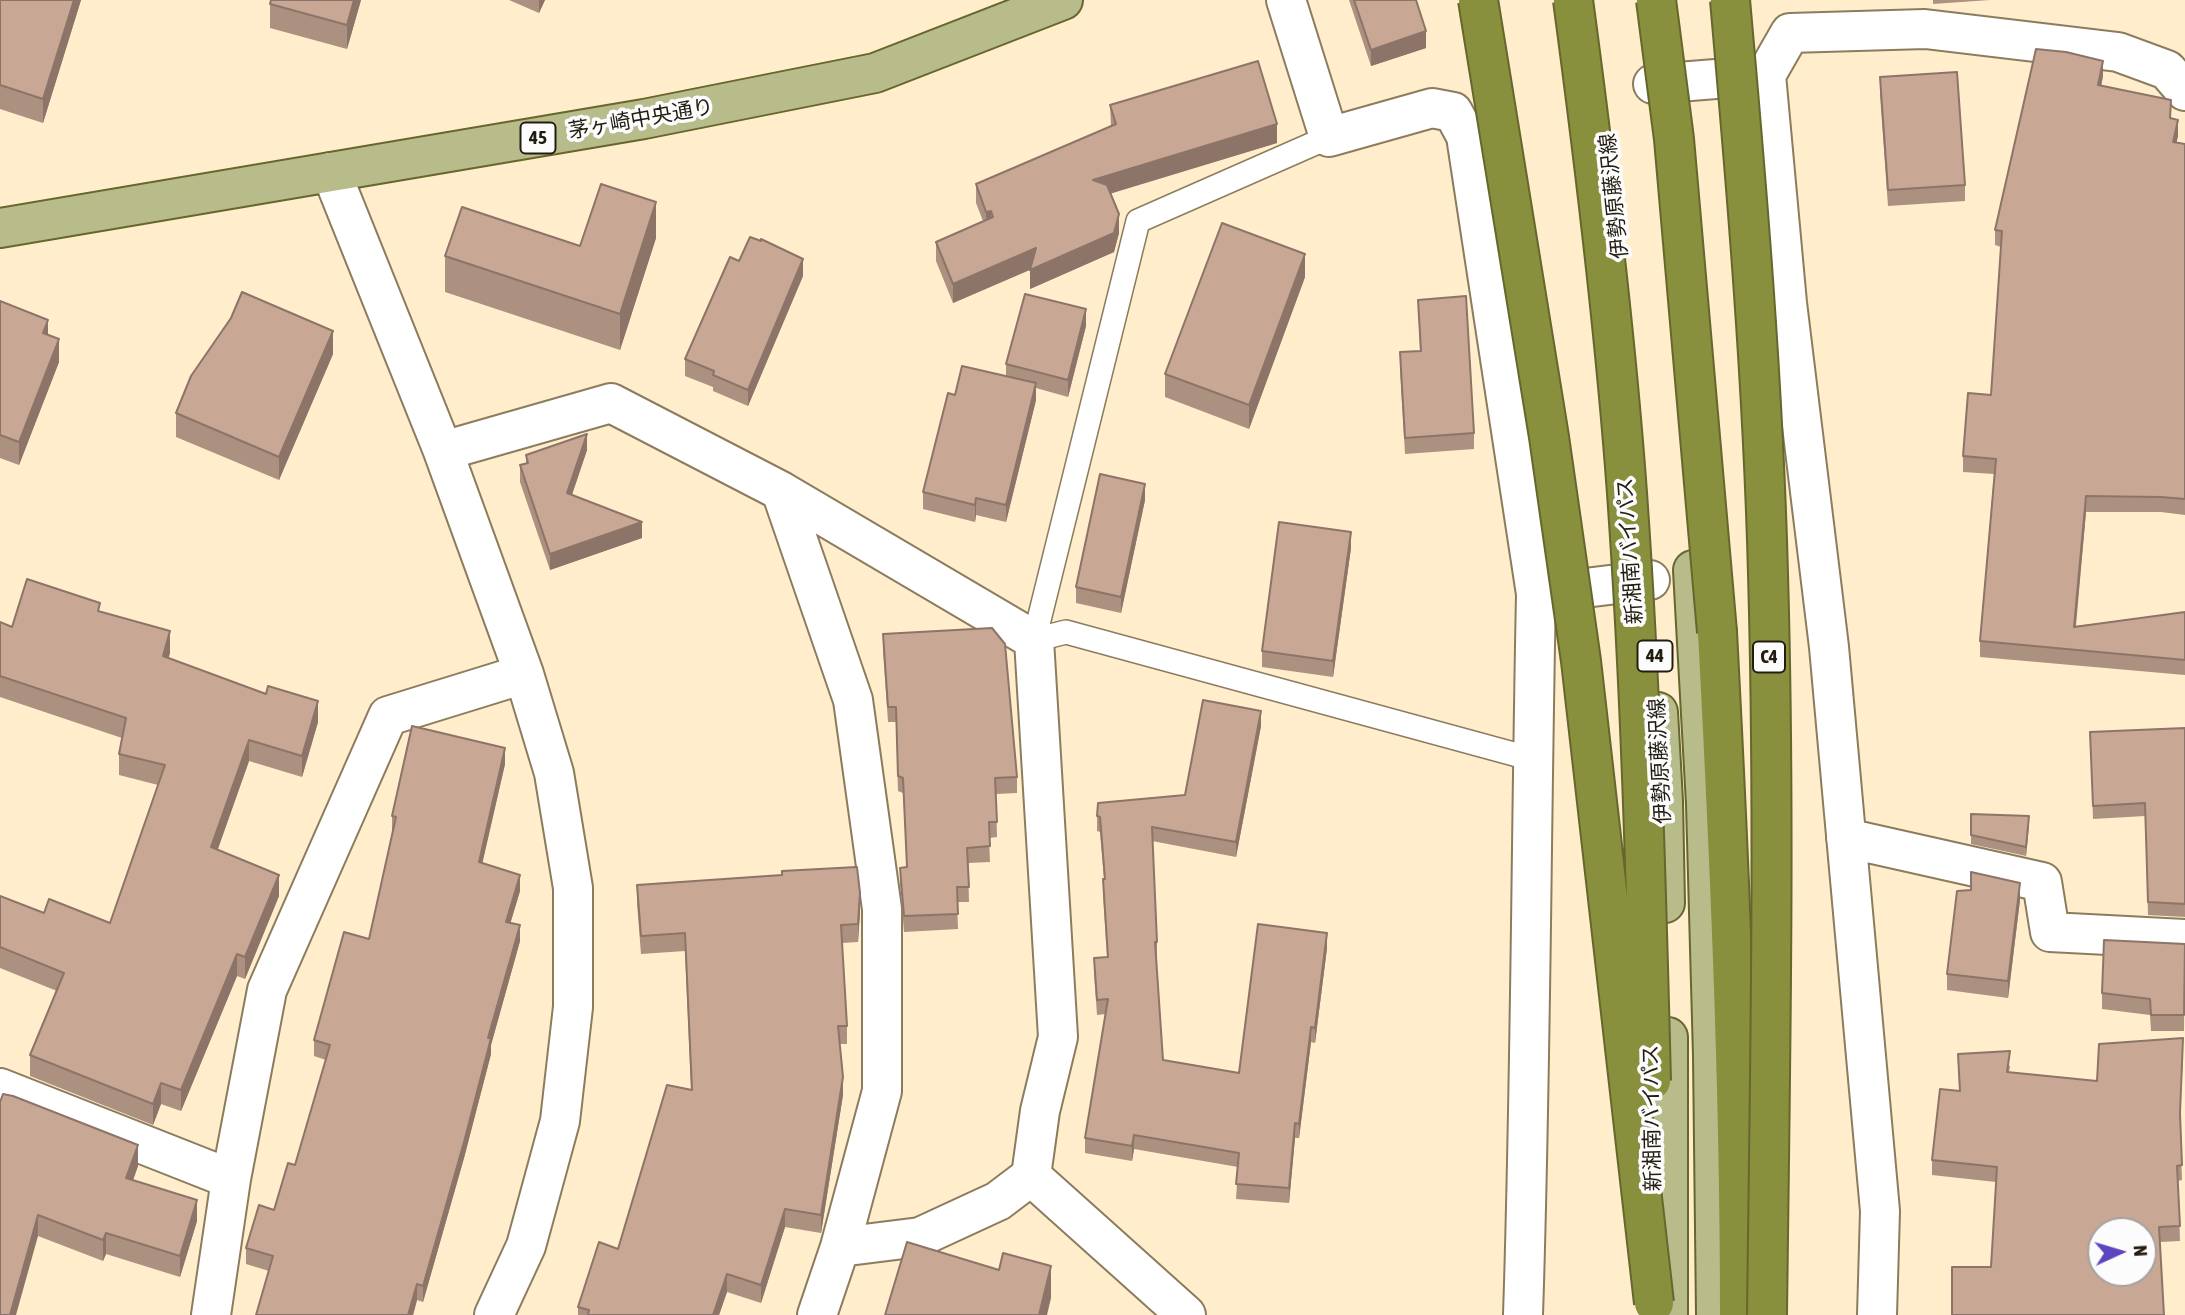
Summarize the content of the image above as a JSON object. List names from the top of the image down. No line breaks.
{"streets":{"highway":["新湘南バイパス","C4"],"main road":["茅ヶ崎中央通り","45","伊勢原藤沢線","44"]},"crossings":[["伊勢原藤沢線","新湘南バイパス"]],"north":"right"}
